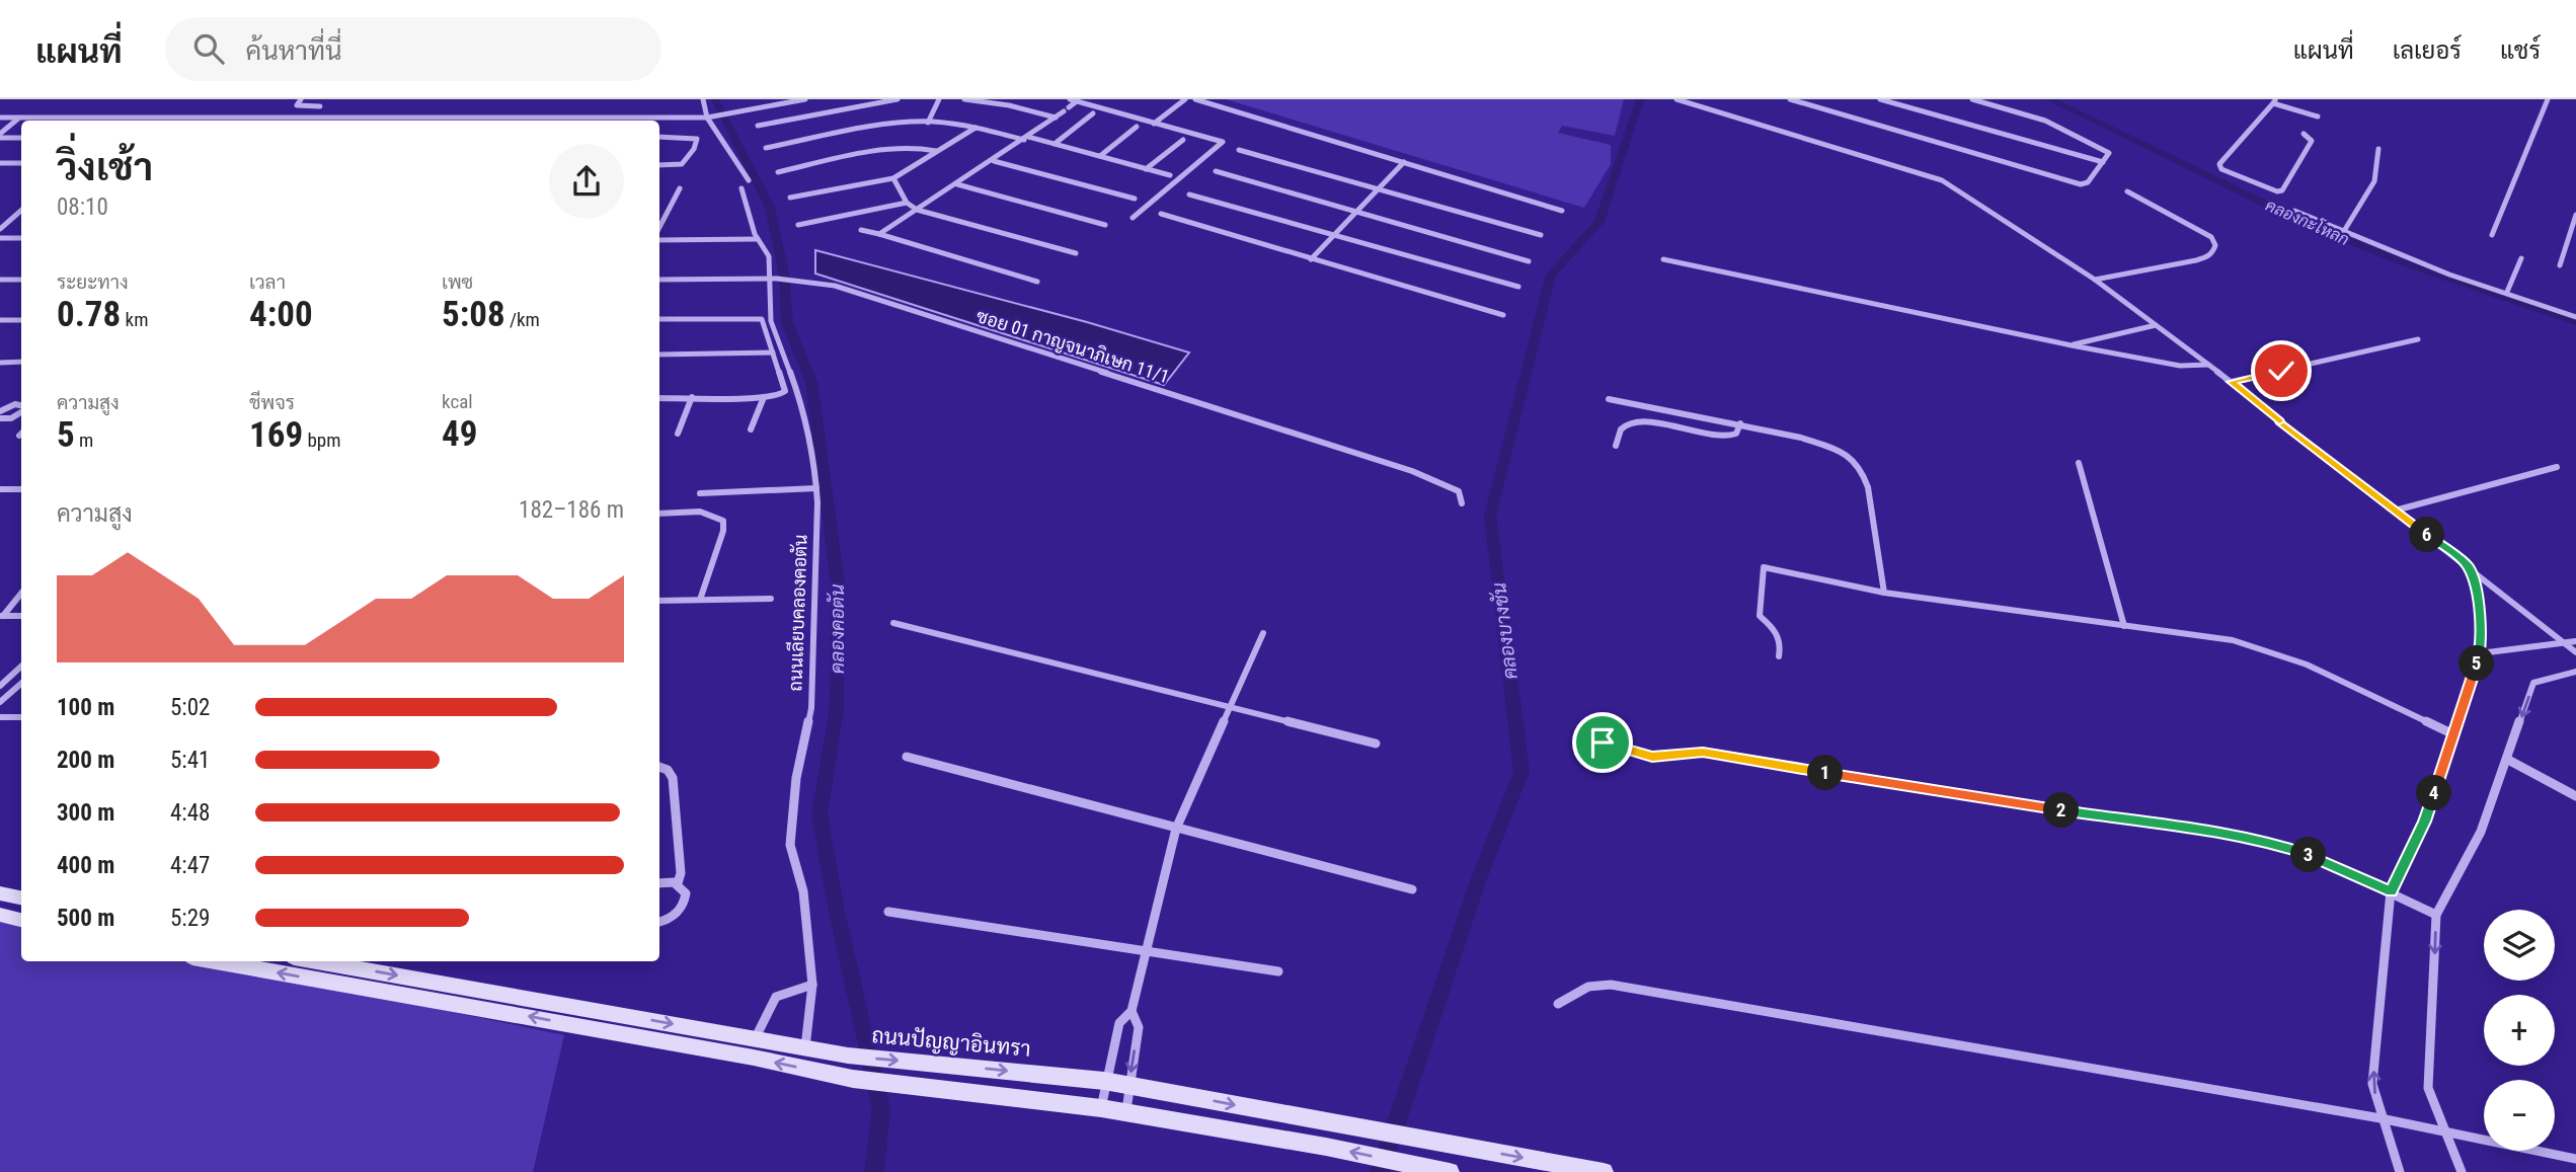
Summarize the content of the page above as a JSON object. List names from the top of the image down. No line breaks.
{"streets":{"main road":["ถนนปัญญาอินทรา"],"street":["ซอย 01 กาญจนาภิเษก 11/1","ถนนเลียบคลองคอตัน"]},"crossings":[["ซอย 01 กาญจนาภิเษก 11/1","ถนนเลียบคลองคอตัน"],["ถนนเลียบคลองคอตัน","ถนนปัญญาอินทรา"]],"water":["คลองกะโหลก","คลองคอตัน","คลองบางชัน"],"page":{"header":"แผนที่","search":"ค้นหาที่นี่","nav":["แผนที่","เลเยอร์","แชร์"],"heading":["วิ่งเช้า","08:10"],"stats":[["ระยะทาง","0.78 km"],["เวลา","4:00"],["เพซ","5:08 /km"],["ความสูง","5 m"],["ชีพจร","169 bpm"],["kcal","49"]],"chart":["ความสูง","182–186 m"],"pins":["6","5","1","4","2","3"],"list":[{"name":"100 m","note":"5:02"},{"name":"200 m","note":"5:41"},{"name":"300 m","note":"4:48"},{"name":"400 m","note":"4:47"},{"name":"500 m","note":"5:29"}],"map_buttons":["+","−"]}}
